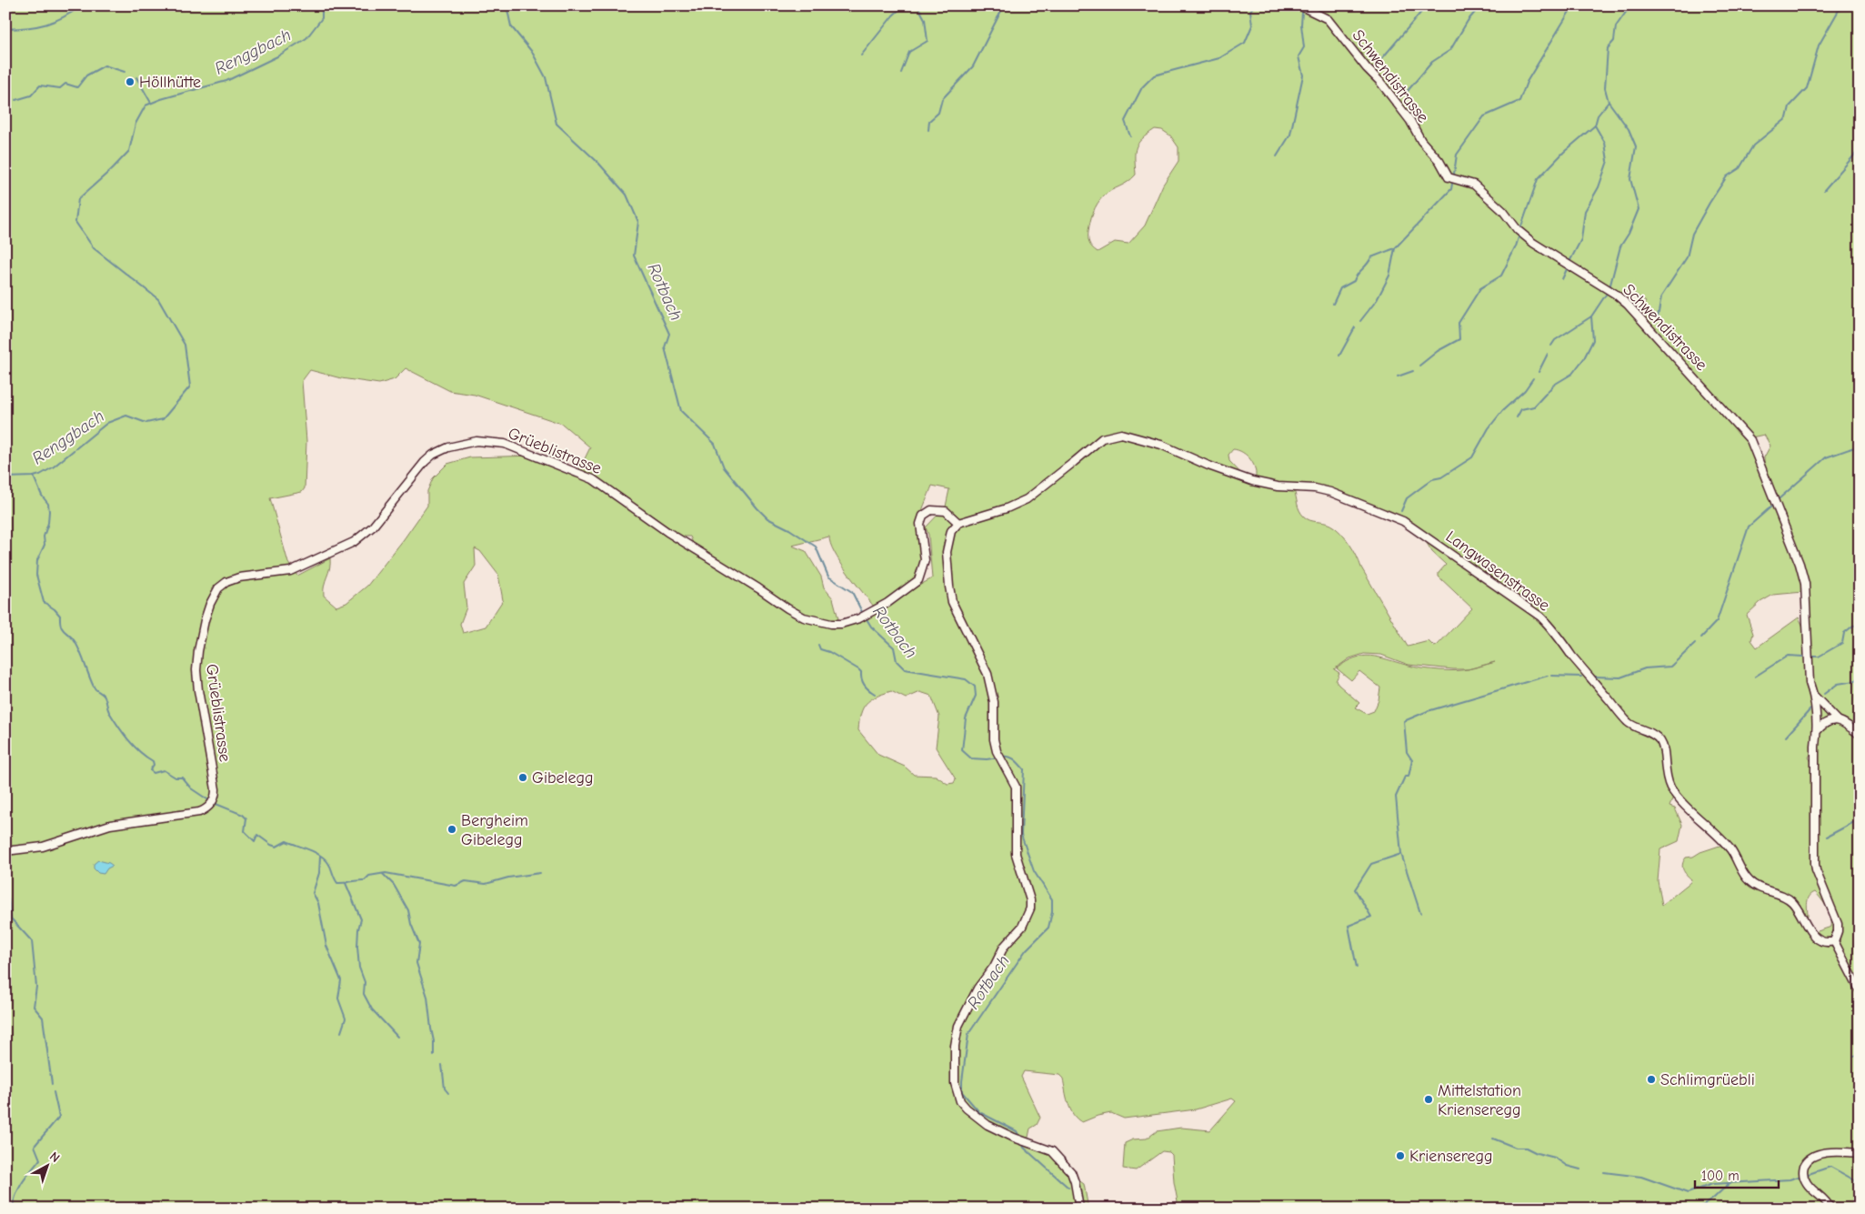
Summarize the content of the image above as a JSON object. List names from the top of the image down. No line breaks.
{"streets":{"street":["Schwendistrasse","Grüeblistrasse","Langwasenstrasse"]},"crossings":[["Grüeblistrasse","Langwasenstrasse"]],"water":["Renggbach","Rotbach"],"places":["Höllhütte","Gibelegg","Bergheim Gibelegg","Schlimgrüebli","Mittelstation Krienseregg","Krienseregg"],"scale_bar":"100 m","north":"top right"}
